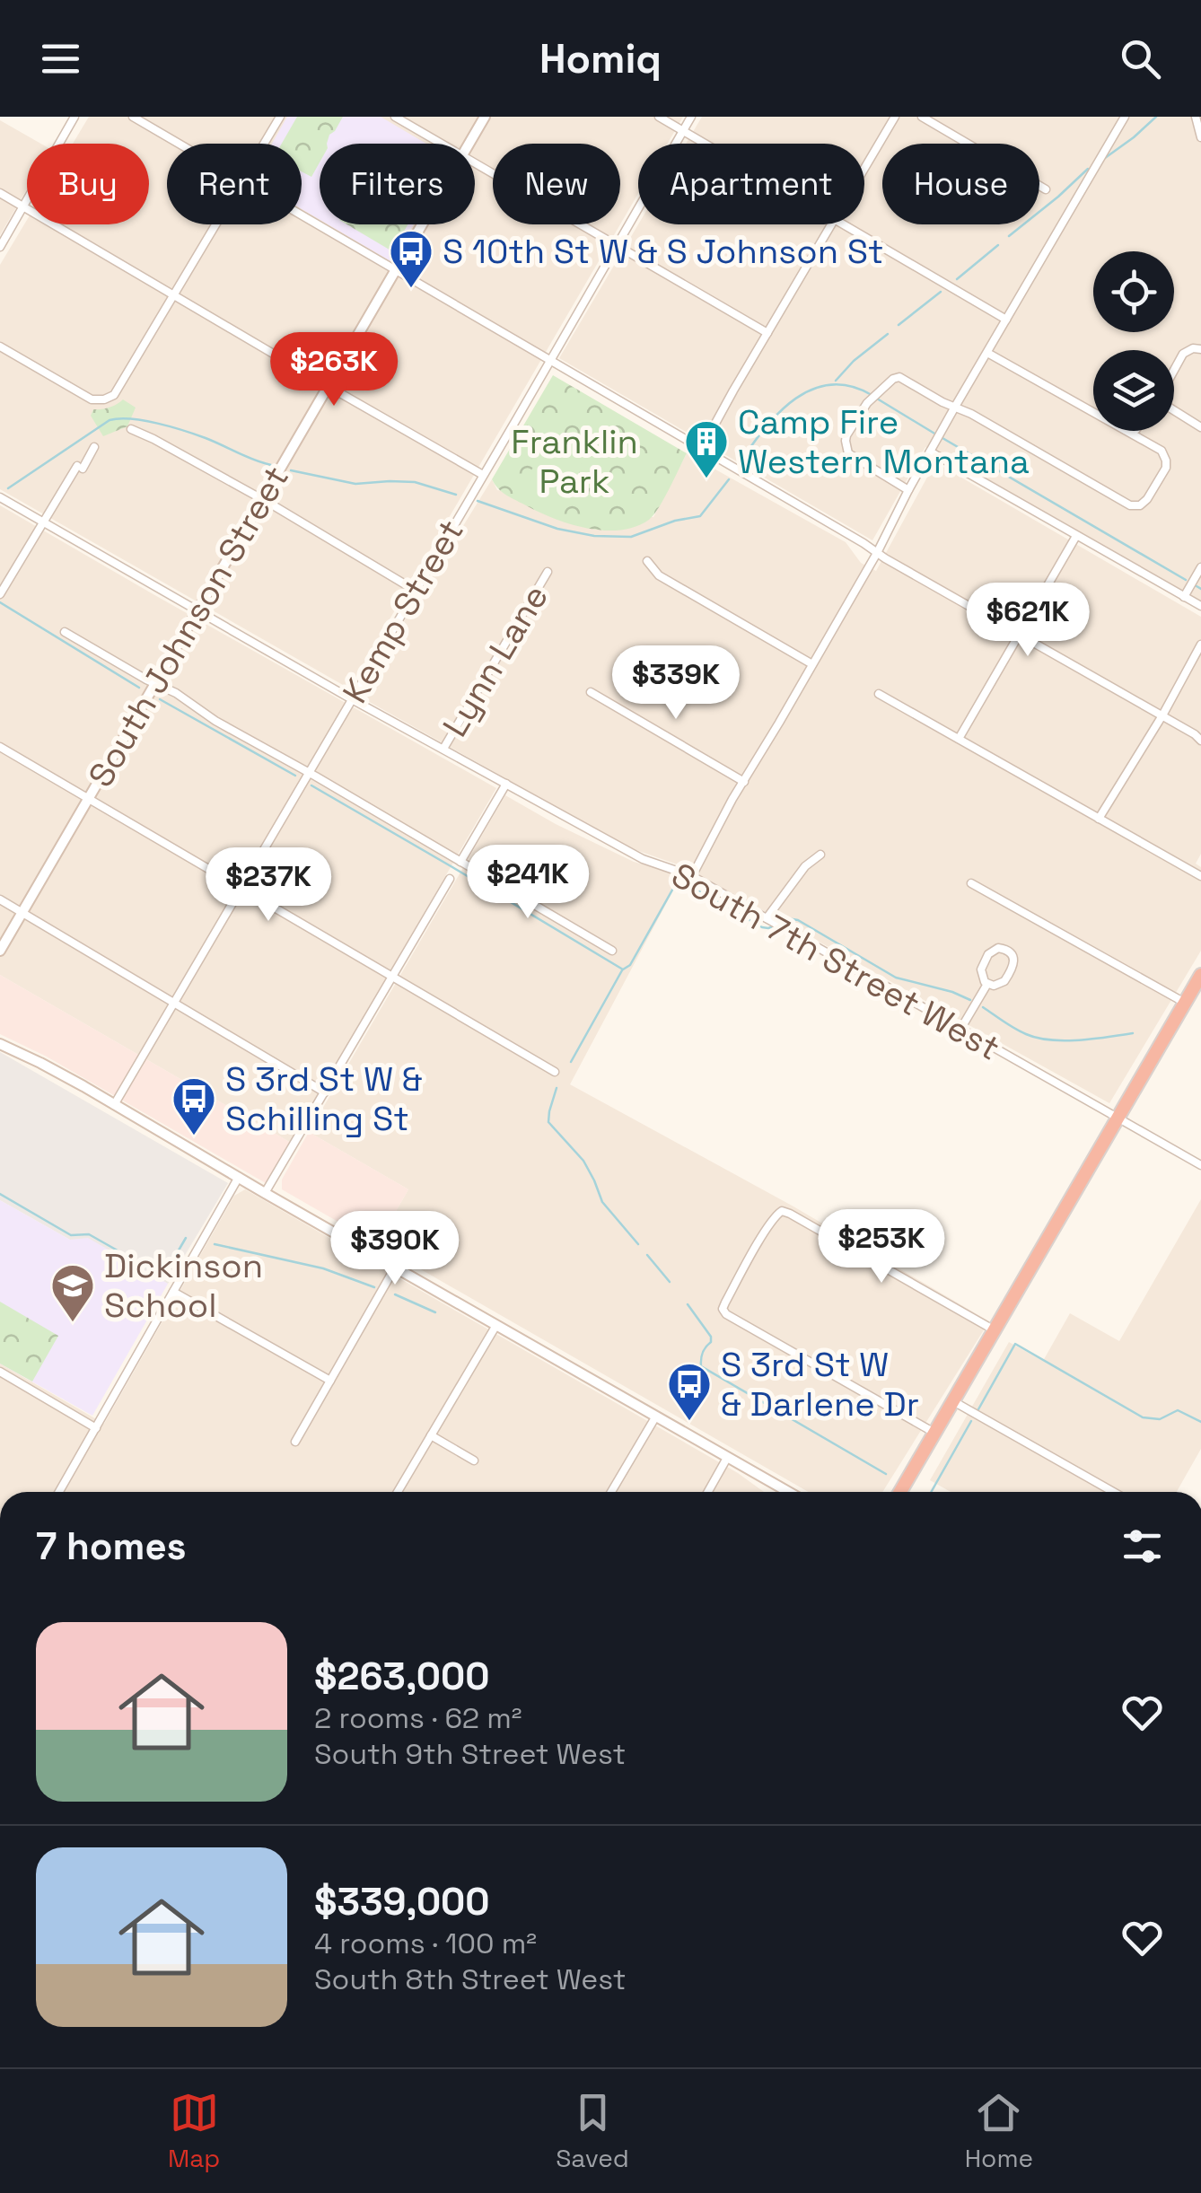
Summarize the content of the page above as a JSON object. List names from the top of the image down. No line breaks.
{"streets":{"street":["Kemp Street","South Johnson Street","Lynn Lane","South 7th Street West"]},"crossings":[["Kemp Street","South 7th Street West"],["South Johnson Street","South 7th Street West"],["Lynn Lane","South 7th Street West"]],"parks":["Franklin Park"],"places":{"bus stop":["S 10th St W & S Johnson St","S 3rd St W & Schilling St","S 3rd St W & Darlene Dr"],"building":["Camp Fire Western Montana"],"school or university":["Dickinson School"]},"page":{"header":"Homiq","chip":["Buy","Rent","Filters","New","Apartment","House"],"price":["$263K","$621K","$339K","$241K","$237K","$253K","$390K"],"heading":"7 homes","list":[{"name":"$263,000","note":"2 rooms · 62 m² · South 9th Street West"},{"name":"$339,000","note":"4 rooms · 100 m² · South 8th Street West"}],"tabs":["Map","Saved","Home"]}}
